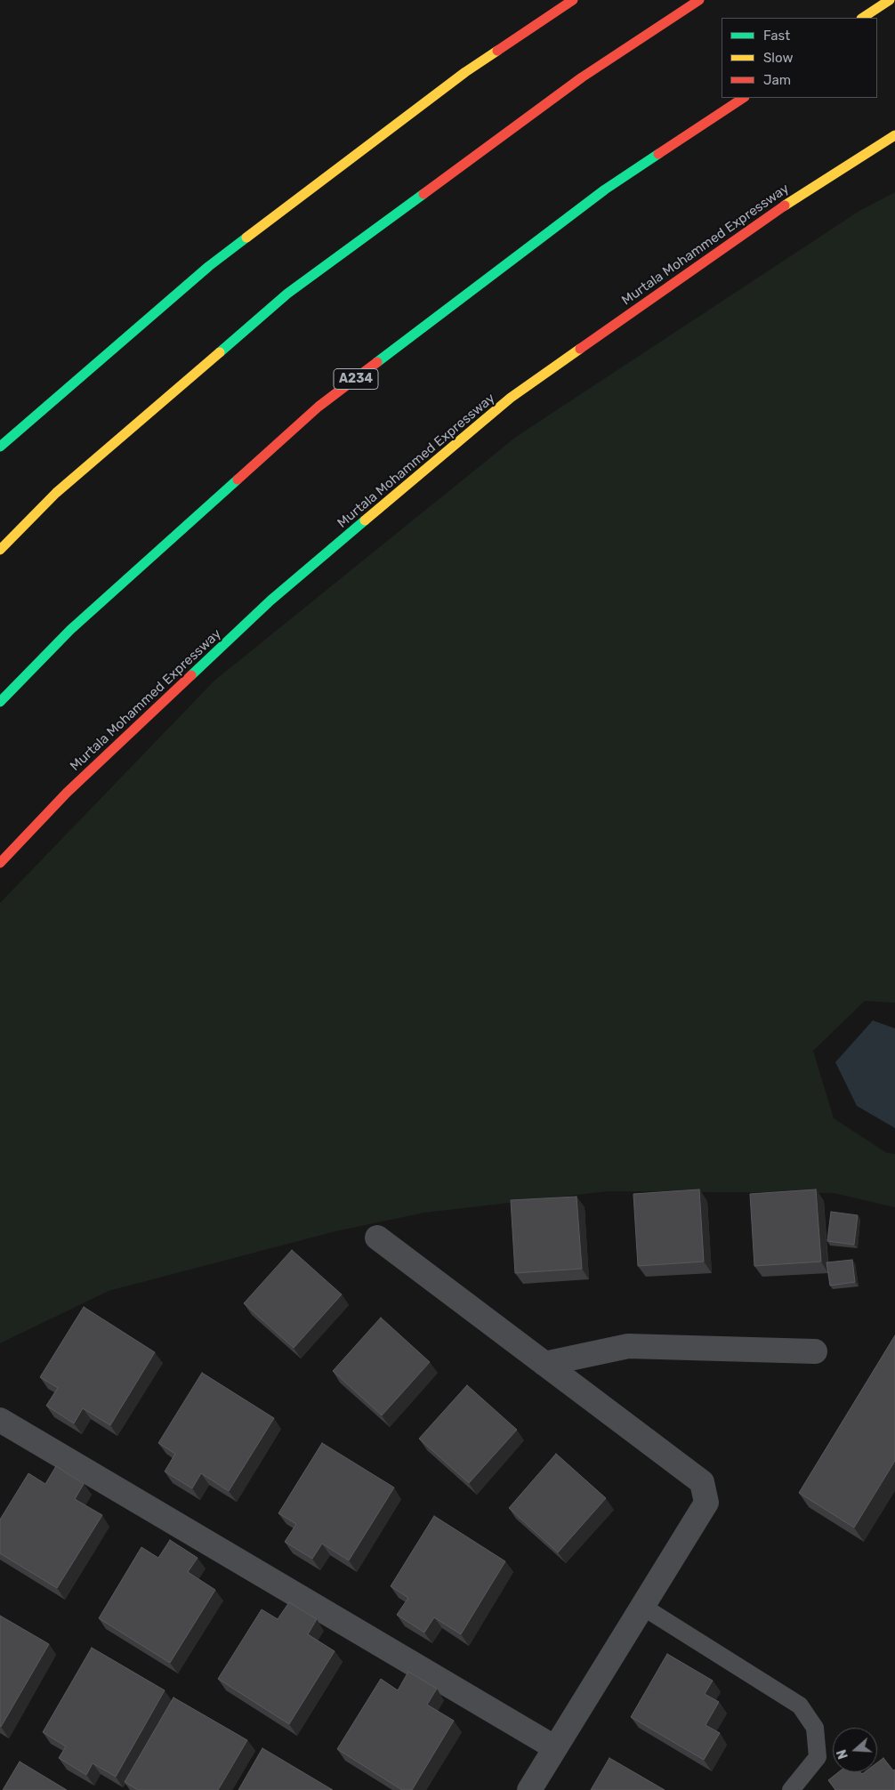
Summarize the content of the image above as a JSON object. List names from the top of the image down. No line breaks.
{"streets":{"highway":["Murtala Mohammed Expressway","A234"]},"legend":["Fast","Slow","Jam"],"north":"left"}
